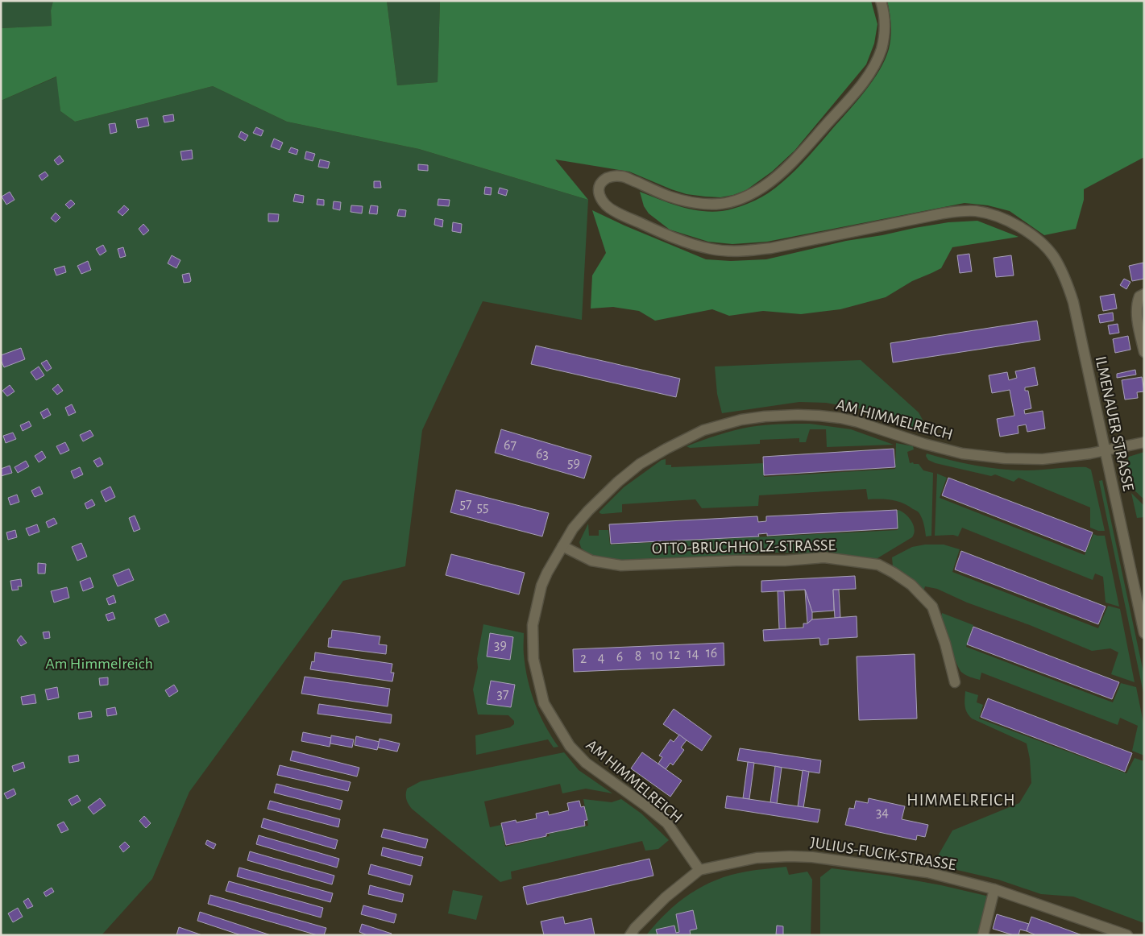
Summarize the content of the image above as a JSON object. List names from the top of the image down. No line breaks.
{"streets":{"street":["AM HIMMELREICH","ILMENAUER STRASSE","OTTO-BRUCHHOLZ-STRASSE","JULIUS-FUCIK-STRASSE"]},"crossings":[["AM HIMMELREICH","ILMENAUER STRASSE"],["AM HIMMELREICH","OTTO-BRUCHHOLZ-STRASSE"],["AM HIMMELREICH","JULIUS-FUCIK-STRASSE"]],"districts":["HIMMELREICH"],"parks":["Am Himmelreich"],"house_numbers":["67","63","59","57","55","39","16","14","12","10","8","6","4","2","37","34"]}
